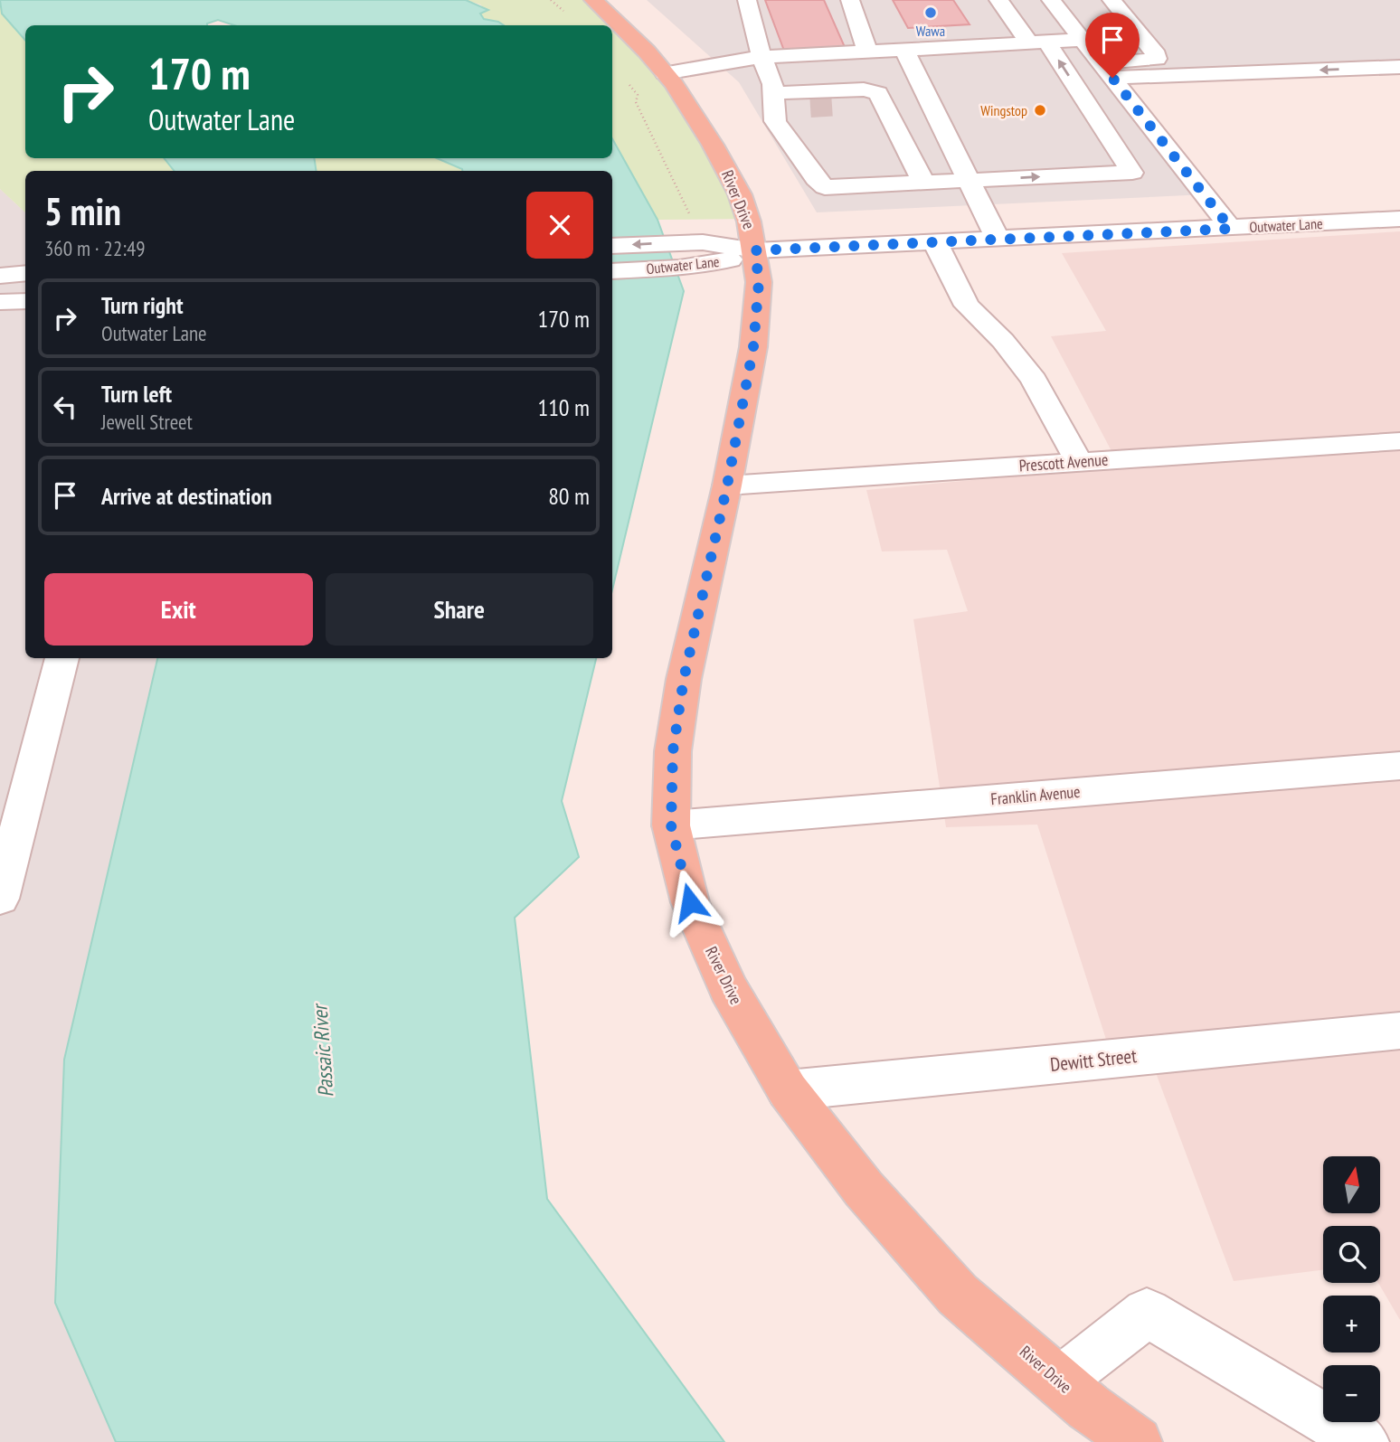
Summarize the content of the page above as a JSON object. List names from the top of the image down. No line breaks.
{"streets":{"main road":["River Drive"],"street":["Outwater Lane","Prescott Avenue","Franklin Avenue","Dewitt Street"]},"crossings":[["River Drive","Outwater Lane"],["River Drive","Prescott Avenue"],["River Drive","Franklin Avenue"],["River Drive","Dewitt Street"]],"water":["Passaic River"],"places":["Wawa","Wingstop"],"north":"top","page":{"turn":["170 m","Outwater Lane"],"heading":["5 min","360 m · 22:49"],"list":[{"name":"Turn right","note":"Outwater Lane","value":"170 m"},{"name":"Turn left","note":"Jewell Street","value":"110 m"},{"name":"Arrive at destination","value":"80 m"}],"buttons":["Exit","Share"],"map_buttons":["+","−"]}}
